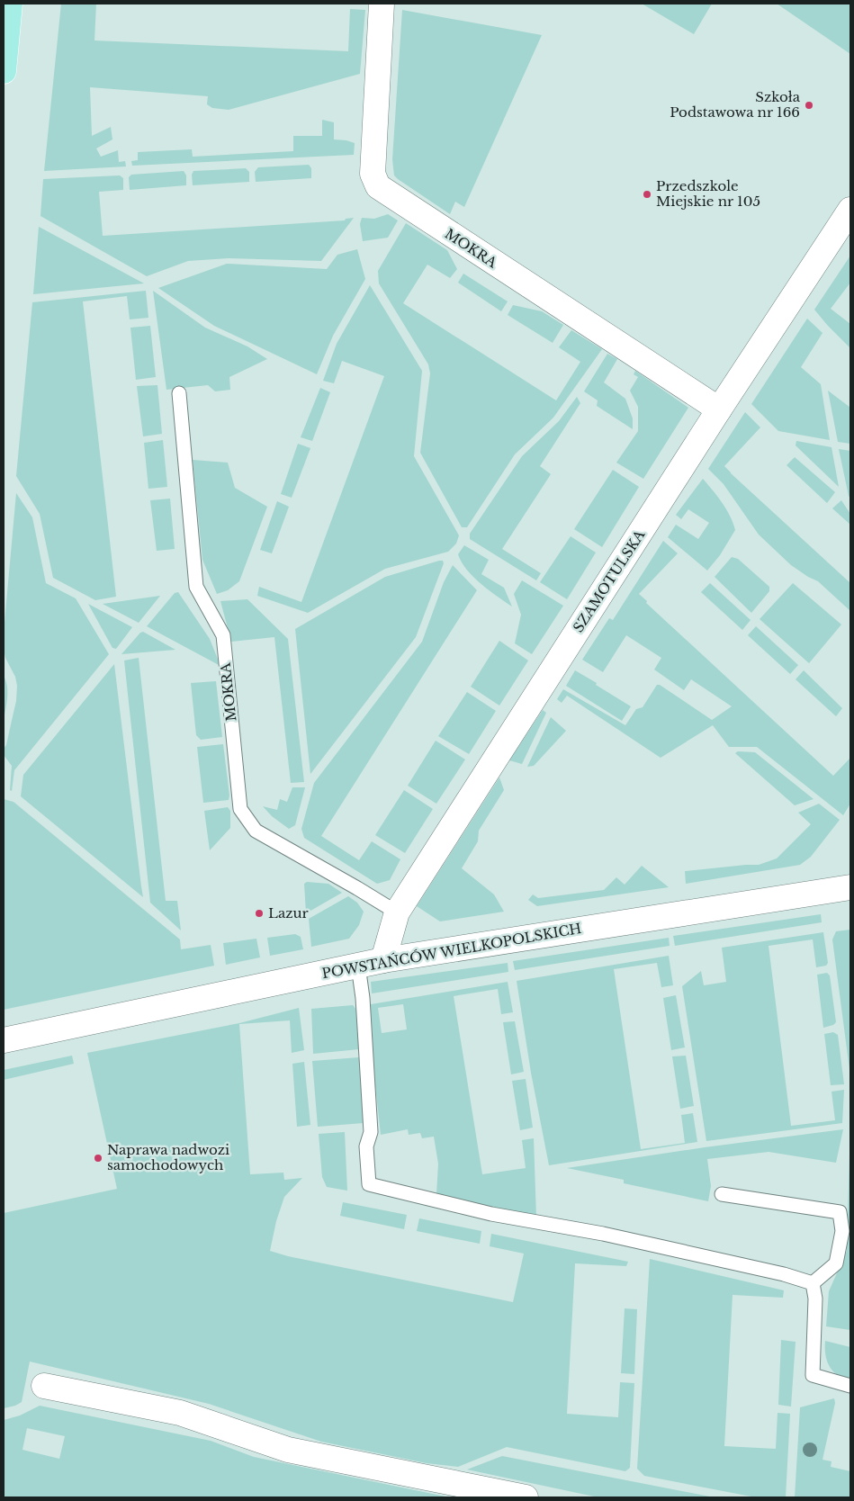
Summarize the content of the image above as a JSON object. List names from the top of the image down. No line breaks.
{"streets":{"street":["MOKRA","SZAMOTULSKA","POWSTAŃCÓW WIELKOPOLSKICH"]},"crossings":[["MOKRA","SZAMOTULSKA"],["SZAMOTULSKA","POWSTAŃCÓW WIELKOPOLSKICH"]],"places":["Szkoła Podstawowa nr 166","Przedszkole Miejskie nr 105","Lazur","Naprawa nadwozi samochodowych"]}
